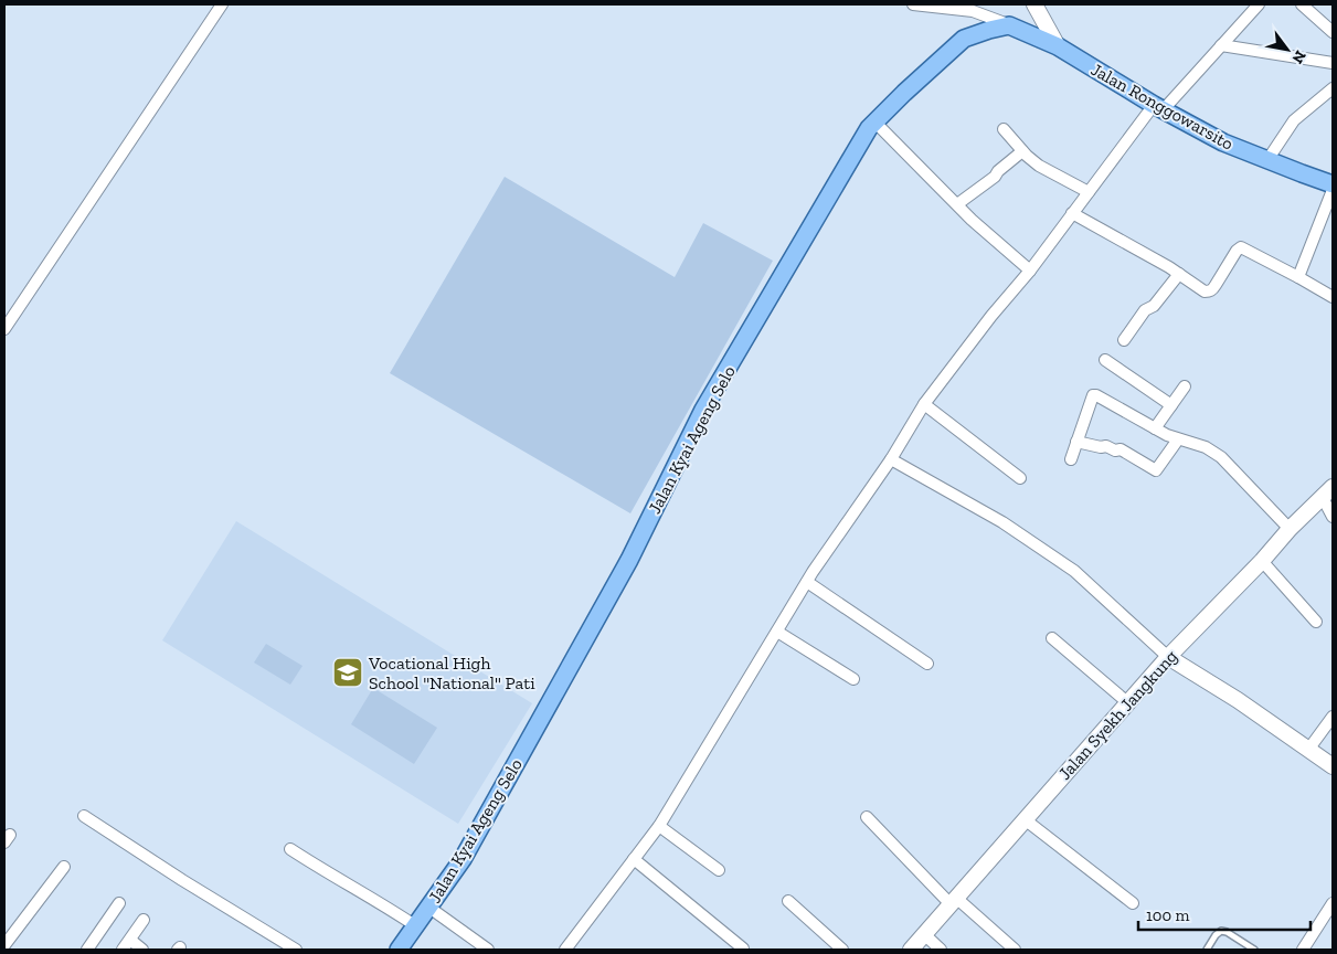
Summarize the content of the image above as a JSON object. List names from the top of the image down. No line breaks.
{"streets":{"main road":["Jalan Ronggowarsito","Jalan Kyai Ageng Selo","Jalan Syekh Jangkung"]},"places":{"school or university":["Vocational High School \"National\" Pati"]},"scale_bar":"100 m","north":"bottom right"}
